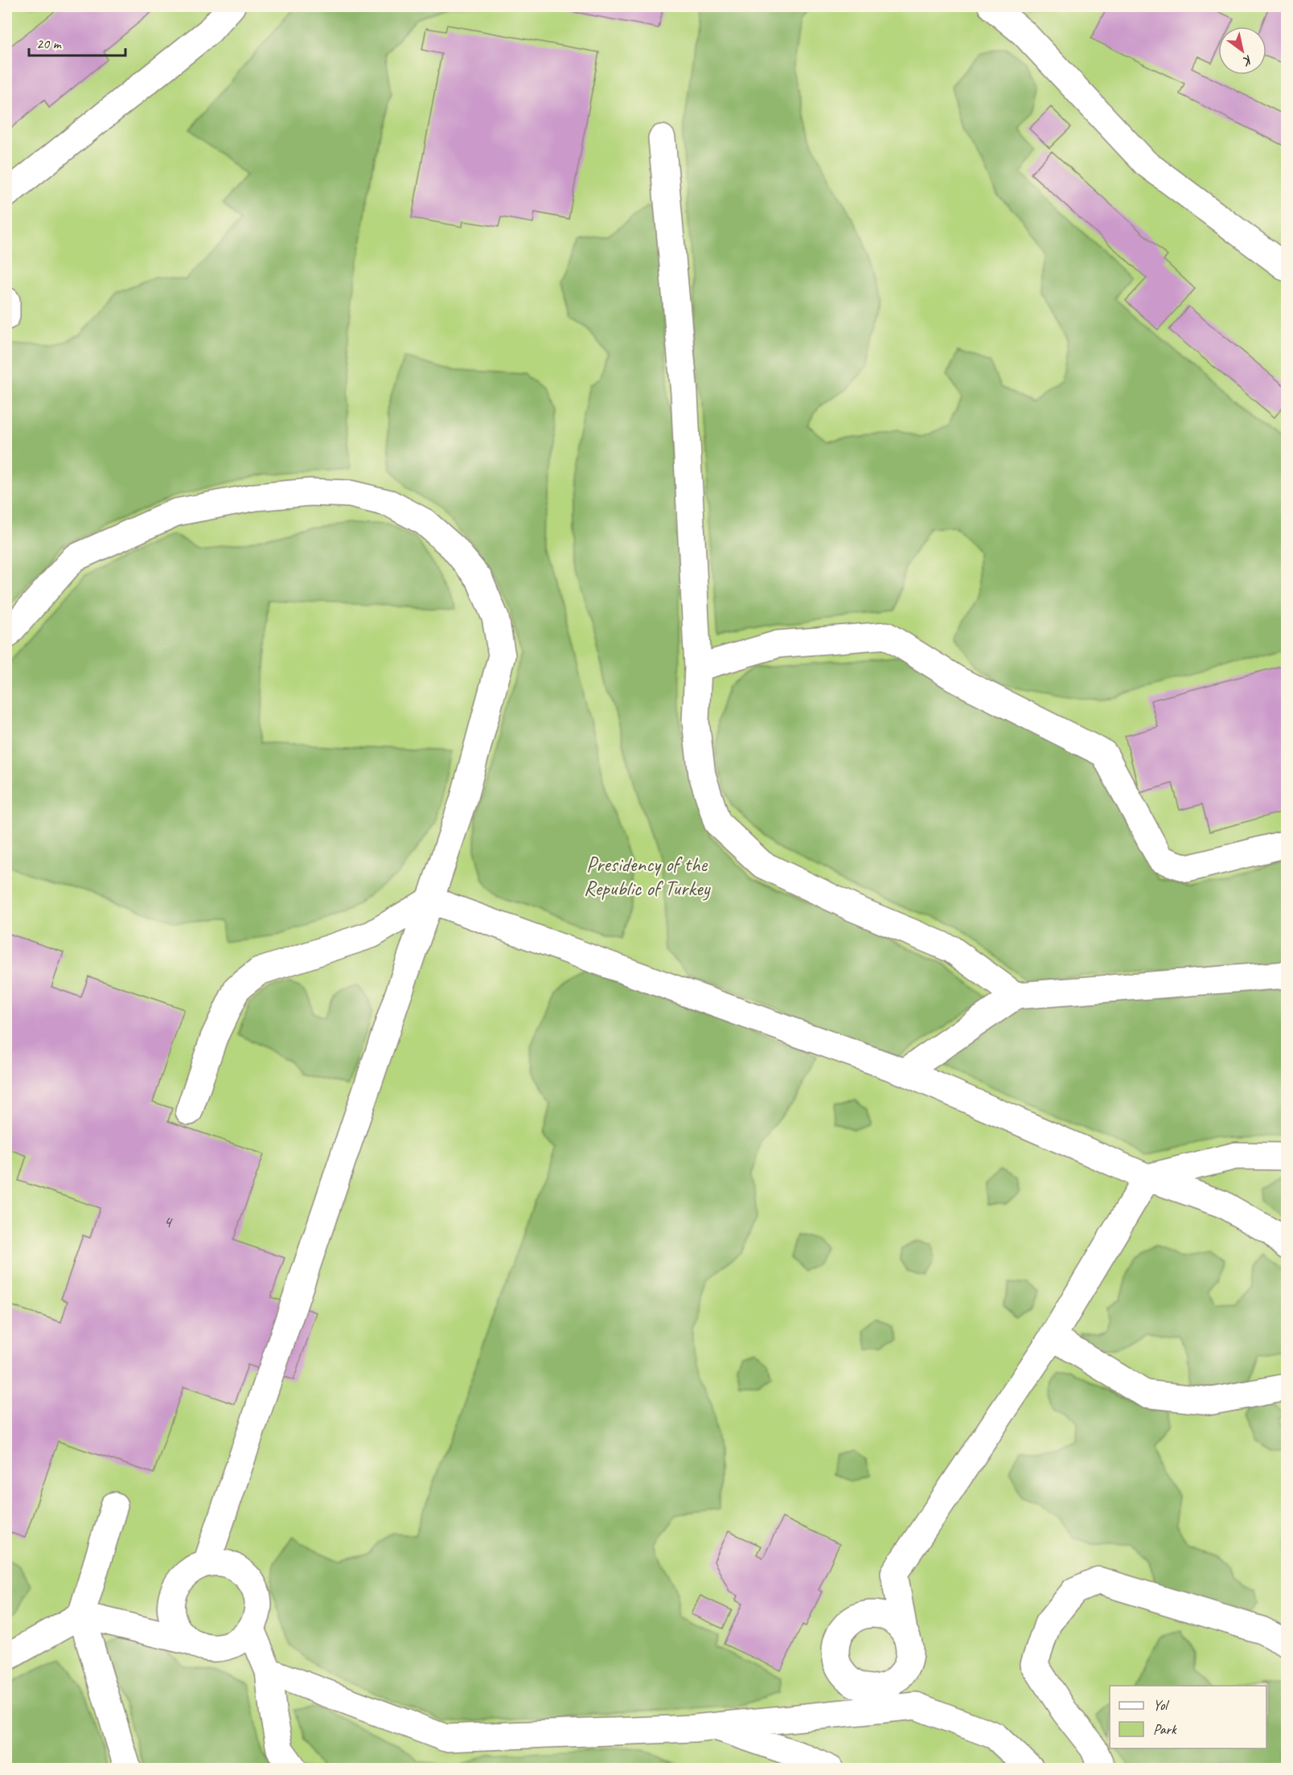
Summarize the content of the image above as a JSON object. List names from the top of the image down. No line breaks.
{"parks":["Presidency of the Republic of Turkey"],"house_numbers":["4"],"legend":["Yol","Park"],"scale_bar":"20 m","north":"bottom right"}
